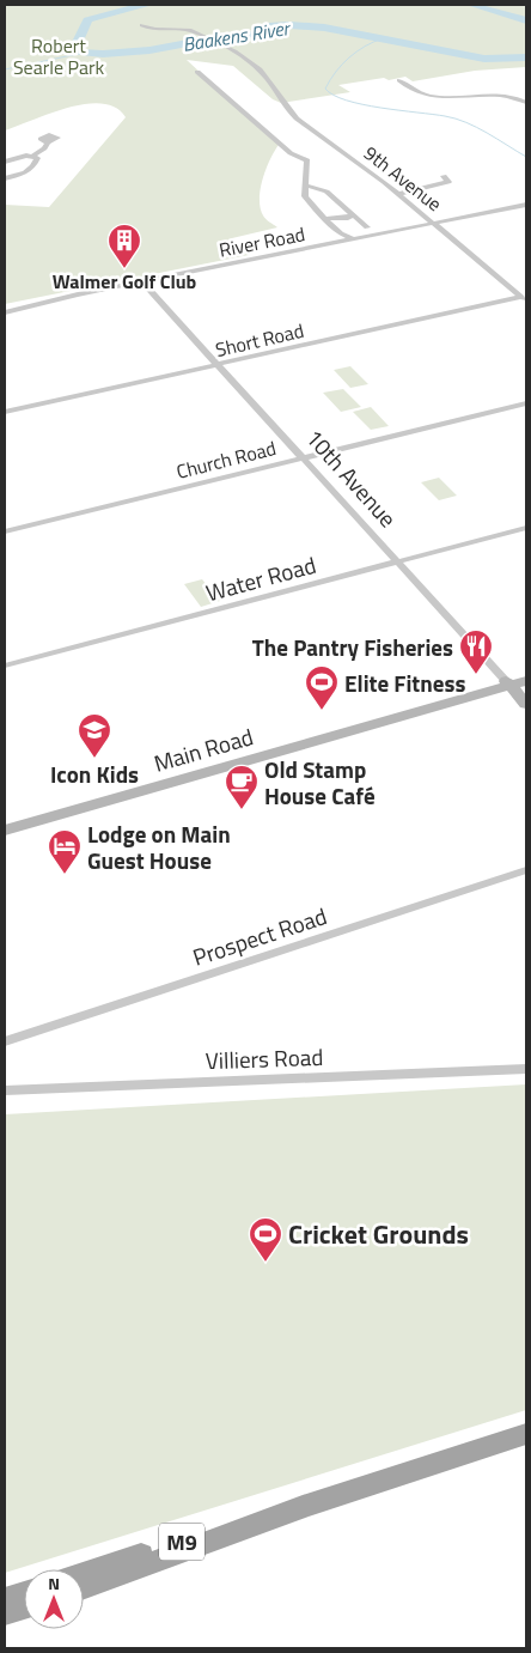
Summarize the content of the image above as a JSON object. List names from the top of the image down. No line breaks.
{"streets":{"main road":["10th Avenue","Main Road","M9"],"street":["9th Avenue","River Road","Short Road","Church Road","Water Road","Prospect Road","Villiers Road"]},"crossings":[["9th Avenue","River Road"],["9th Avenue","Short Road"],["River Road","10th Avenue"],["Short Road","10th Avenue"],["Church Road","10th Avenue"],["10th Avenue","Water Road"],["10th Avenue","Main Road"]],"water":["Baakens River"],"parks":["Robert Searle Park"],"places":{"building":["Walmer Golf Club"],"restaurant":["The Pantry Fisheries"],"sports":["Elite Fitness","Cricket Grounds"],"school or university":["Icon Kids"],"cafe":["Old Stamp House Café"],"hotel":["Lodge on Main Guest House"]},"north":"top"}
